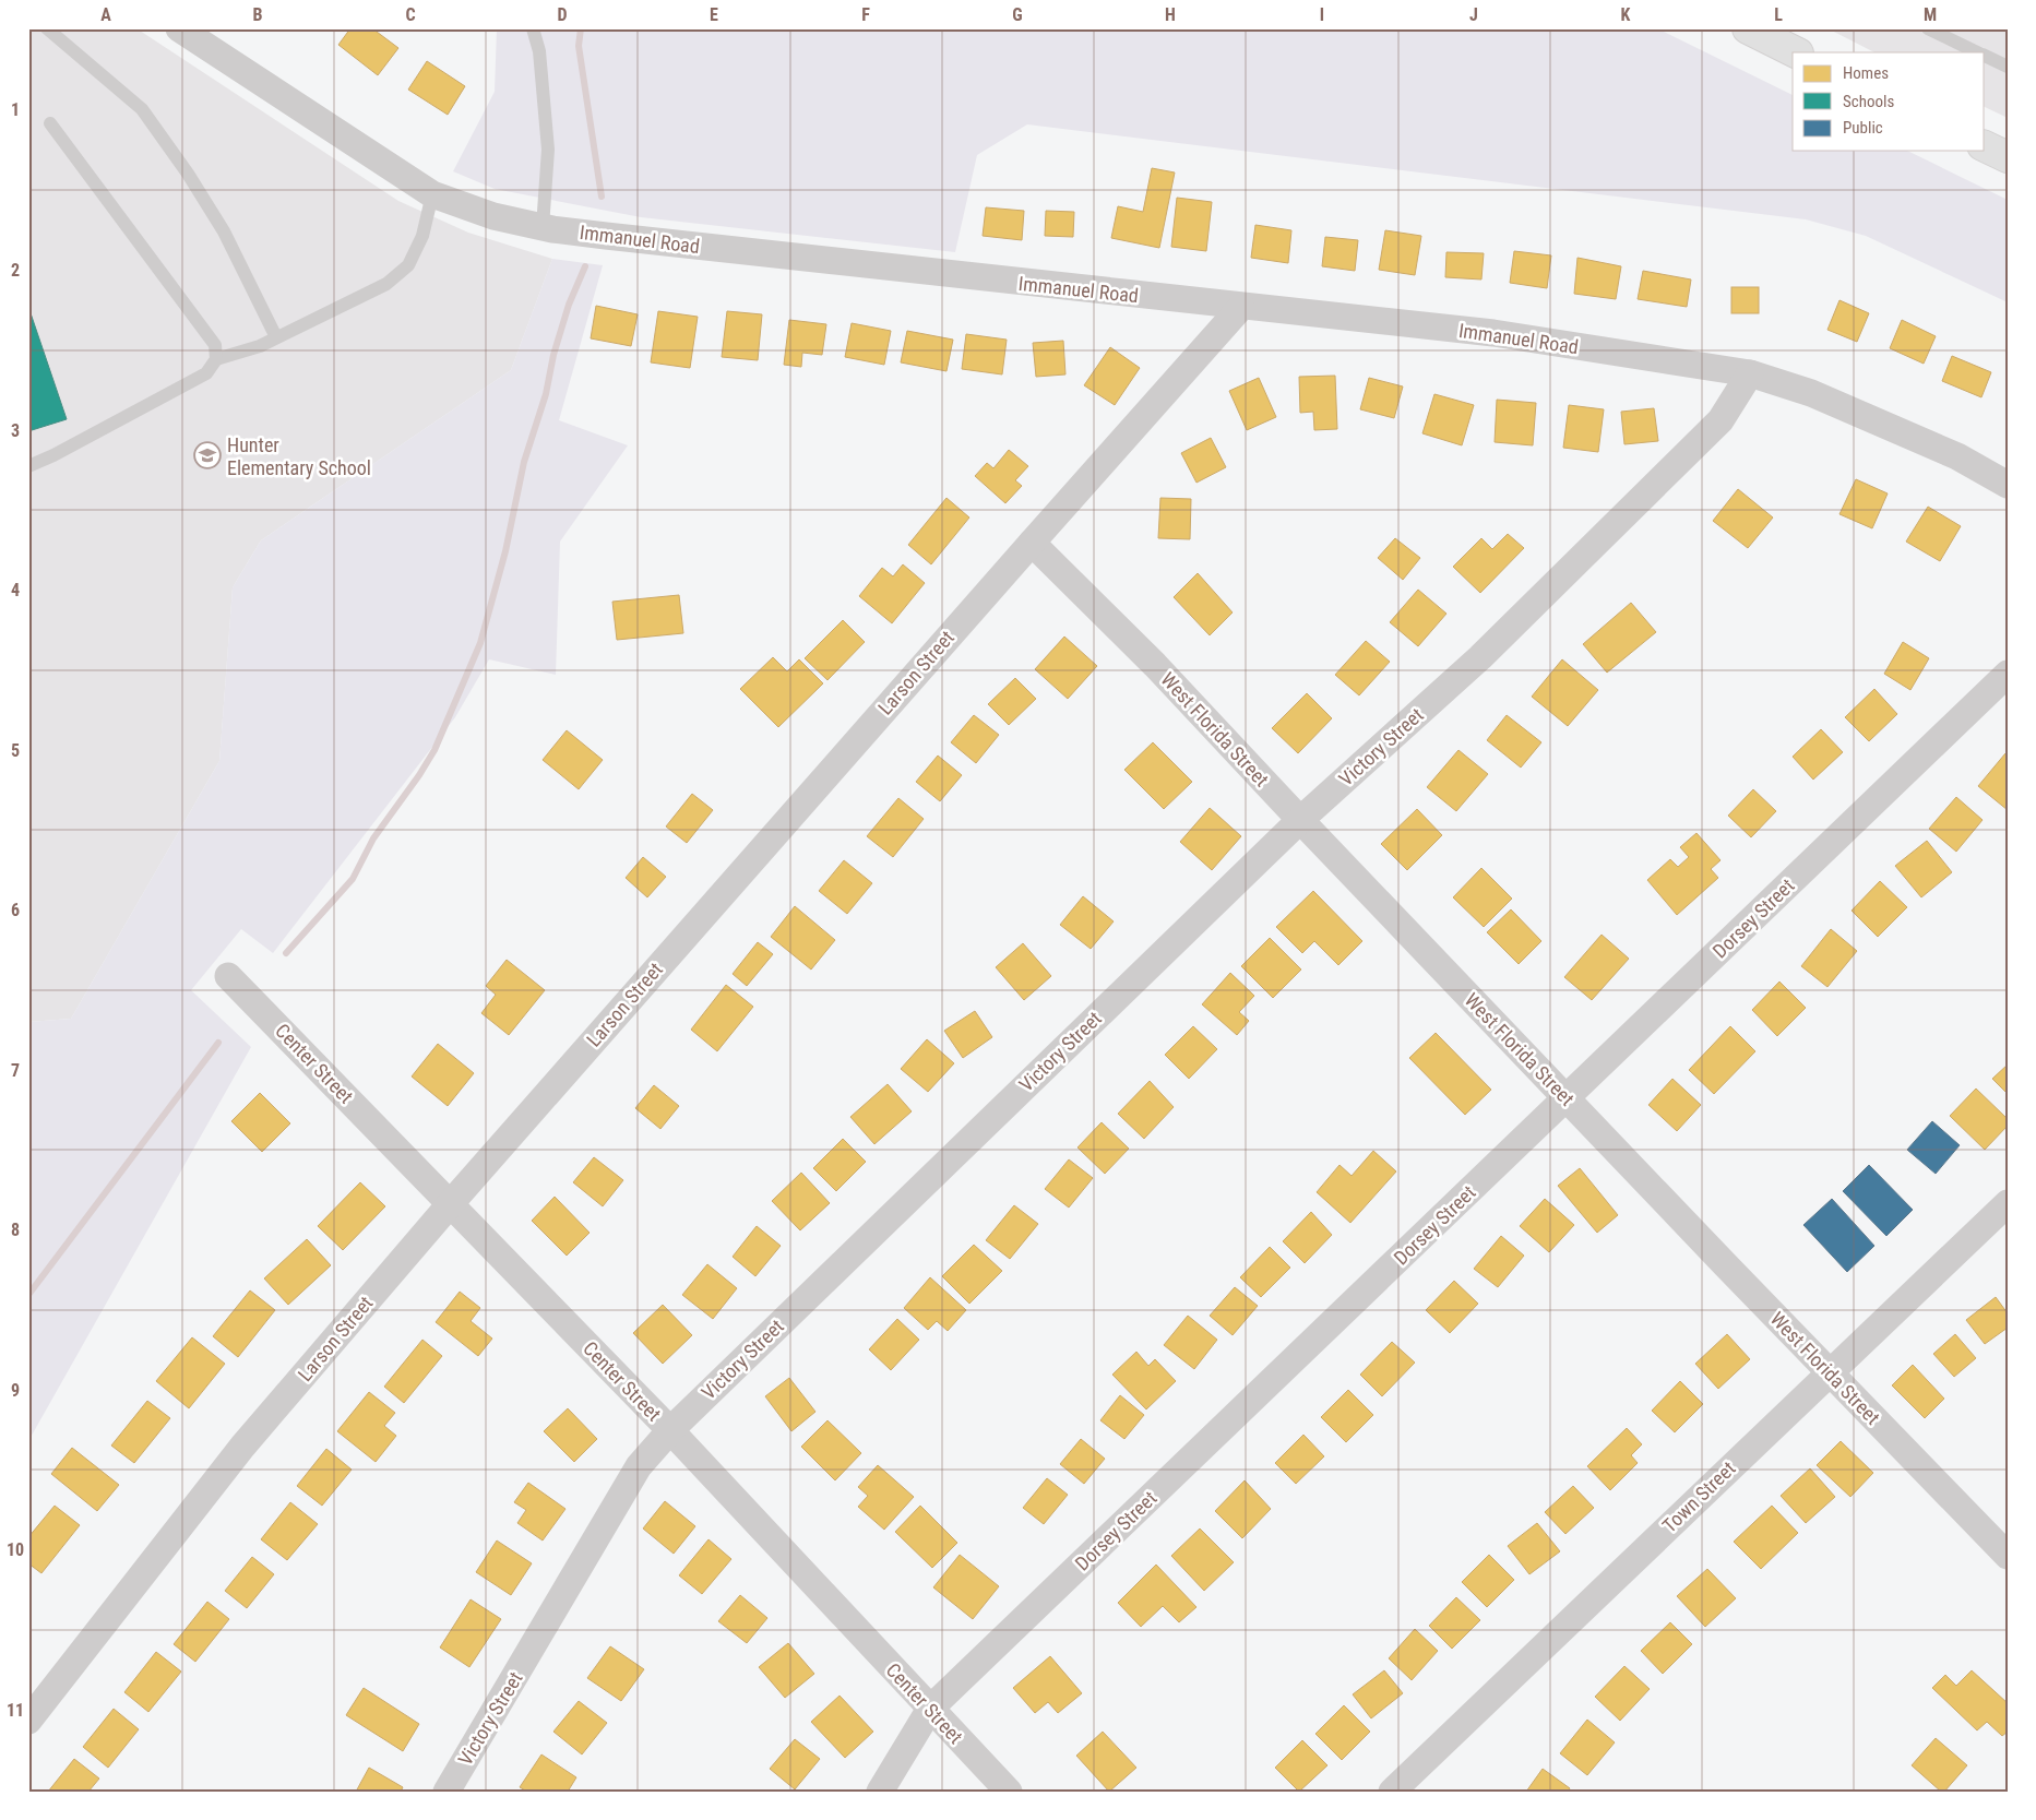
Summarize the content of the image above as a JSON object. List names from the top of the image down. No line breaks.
{"streets":{"street":["Immanuel Road","Larson Street","West Florida Street","Victory Street","Dorsey Street","Center Street","Town Street"]},"crossings":[["Immanuel Road","Larson Street"],["Immanuel Road","Victory Street"],["Larson Street","West Florida Street"],["Larson Street","Center Street"],["West Florida Street","Victory Street"],["West Florida Street","Dorsey Street"],["West Florida Street","Town Street"],["Victory Street","Center Street"],["Dorsey Street","Center Street"]],"places":{"school or university":["Hunter Elementary School"]},"legend":["Homes","Schools","Public"],"grid":{"columns":["A","B","C","D","E","F","G","H","I","J","K","L","M"],"rows":["1","2","3","4","5","6","7","8","9","10","11"]}}
